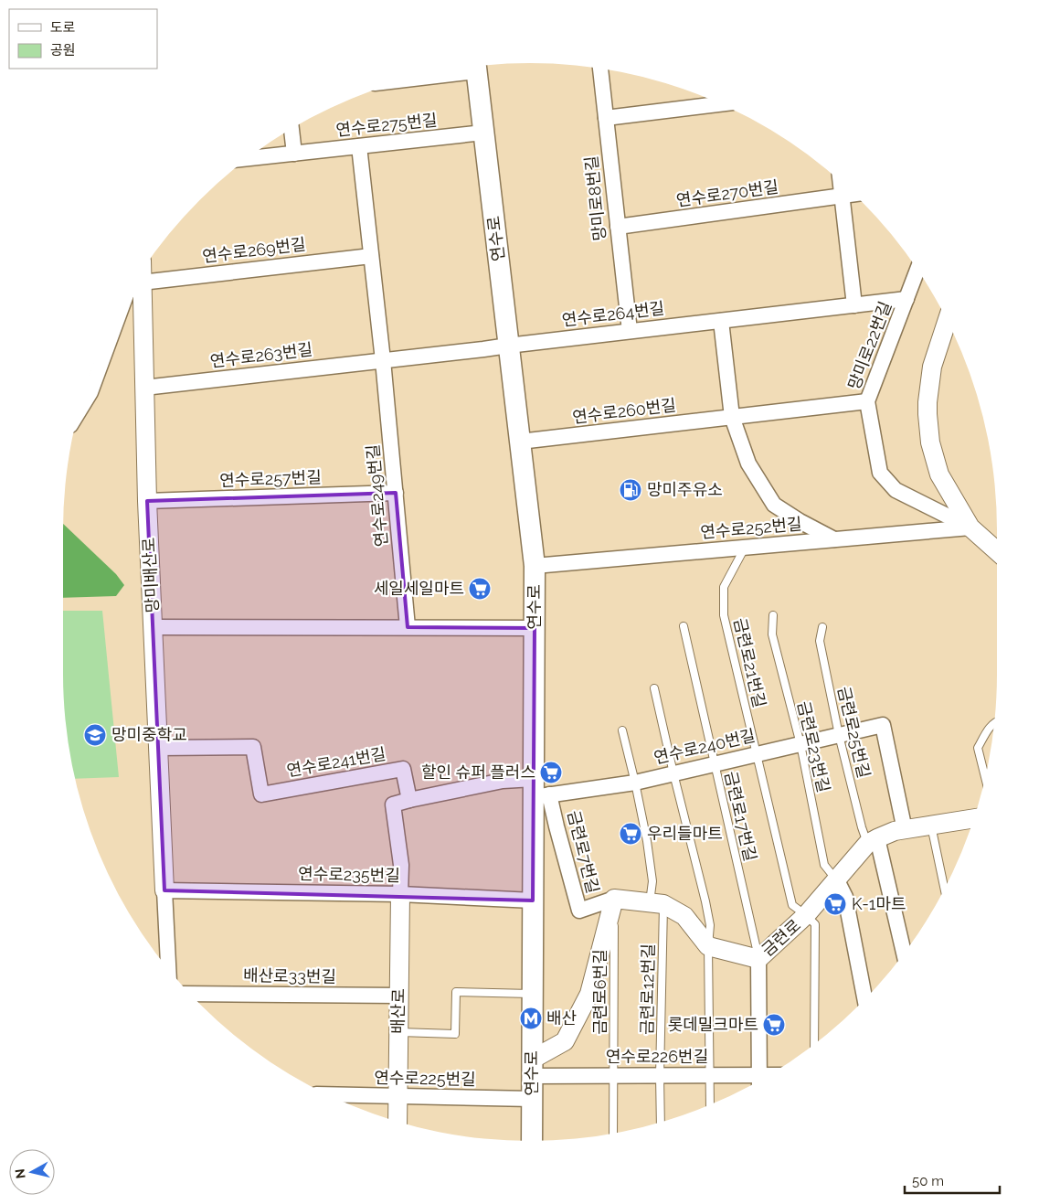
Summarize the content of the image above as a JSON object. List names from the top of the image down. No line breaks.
{"streets":{"main road":["연수로"],"street":["연수로275번길","연수로270번길","망미로8번길","연수로269번길","연수로264번길","망미로22번길","연수로263번길","연수로260번길","연수로257번길","연수로249번길","연수로252번길","망미배산로","연수로240번길","연수로241번길","금련로7번길","연수로235번길","금련로","배산로33번길","배산로","연수로226번길","연수로225번길"],"lane":["금련로21번길","금련로25번길","금련로23번길","금련로17번길","금련로12번길","금련로6번길"]},"crossings":[["연수로275번길","연수로"],["연수로270번길","망미로8번길"],["망미로8번길","연수로264번길"],["연수로","연수로264번길"],["연수로","연수로263번길"],["연수로","연수로260번길"],["연수로","연수로252번길"],["연수로","연수로240번길"],["연수로","금련로7번길"],["연수로","연수로235번길"],["연수로","연수로226번길"],["연수로","연수로225번길"],["연수로269번길","망미배산로"],["연수로264번길","망미로22번길"],["연수로264번길","연수로263번길"],["망미로22번길","연수로260번길"],["망미로22번길","연수로252번길"],["연수로263번길","연수로249번길"],["연수로263번길","망미배산로"],["연수로257번길","연수로249번길"],["연수로257번길","망미배산로"],["연수로252번길","금련로21번길"],["망미배산로","연수로241번길"],["망미배산로","연수로235번길"],["금련로21번길","연수로240번길"],["금련로21번길","금련로"],["금련로25번길","연수로240번길"],["금련로25번길","금련로"],["연수로240번길","금련로23번길"],["연수로240번길","금련로17번길"],["연수로240번길","금련로7번길"],["연수로240번길","금련로12번길"],["금련로23번길","금련로"],["금련로17번길","금련로"],["금련로7번길","금련로6번길"],["연수로235번길","배산로"],["배산로33번길","배산로"],["금련로12번길","연수로226번길"],["금련로6번길","연수로226번길"],["배산로","연수로225번길"]],"places":{"fuel station":["망미주유소"],"supermarket":["세일세일마트","할인 슈퍼 플러스","우리들마트","K-1마트","롯데밀크마트"],"school or university":["망미중학교"],"metro station":["배산"]},"legend":["도로","공원"],"scale_bar":"50 m","north":"left"}
